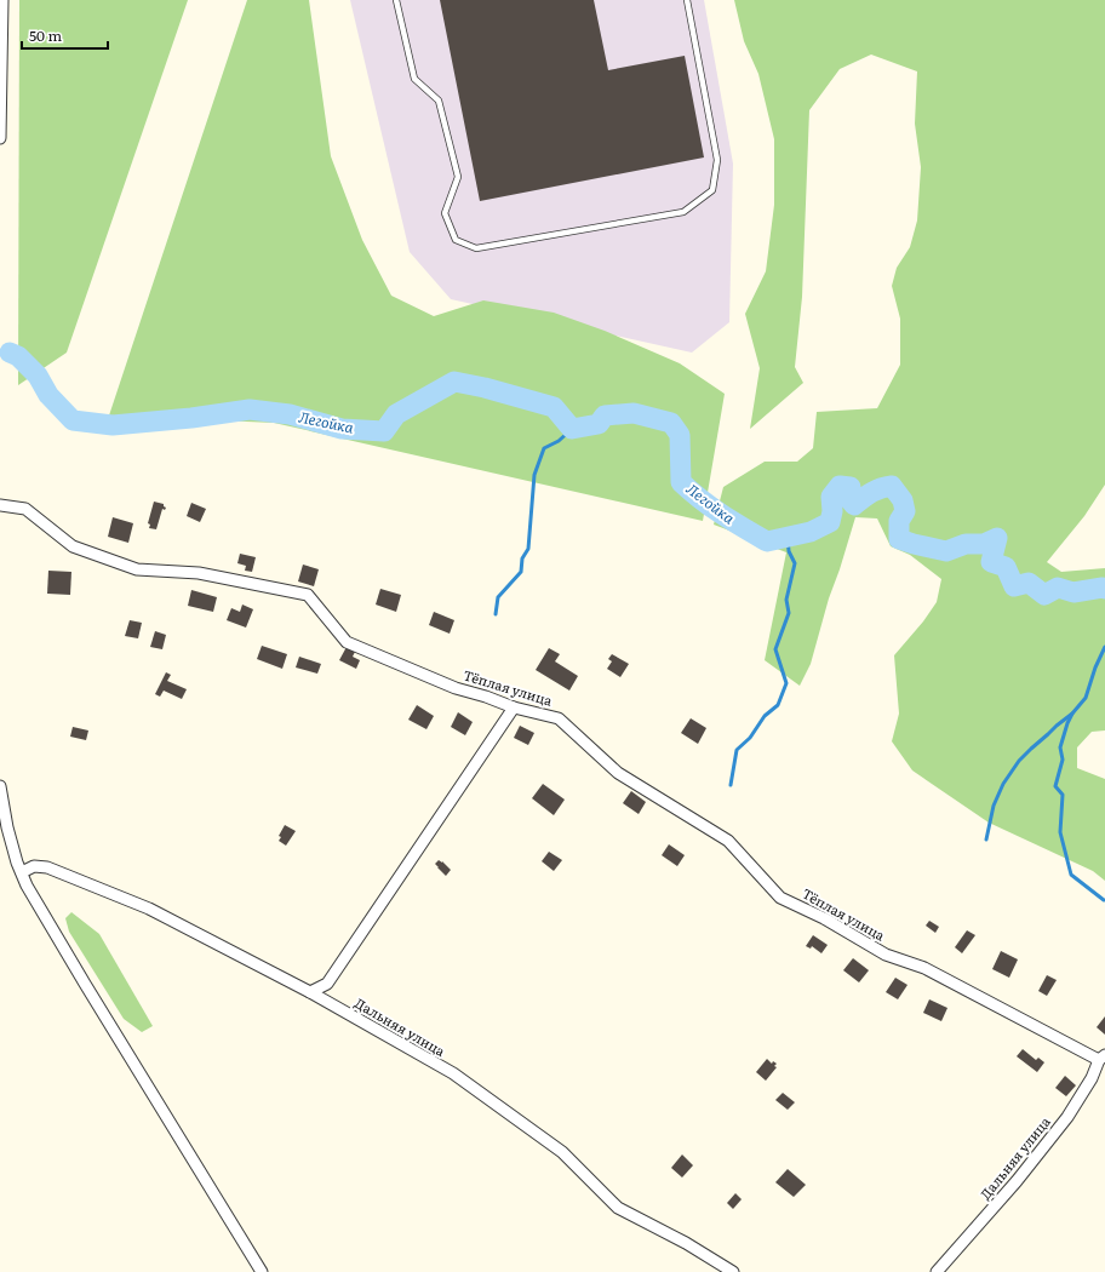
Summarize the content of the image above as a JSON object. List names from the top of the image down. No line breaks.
{"streets":{"street":["Тёплая улица","Дальняя улица"]},"crossings":[["Тёплая улица","Дальняя улица"]],"water":["Легойка"],"scale_bar":"50 m"}
